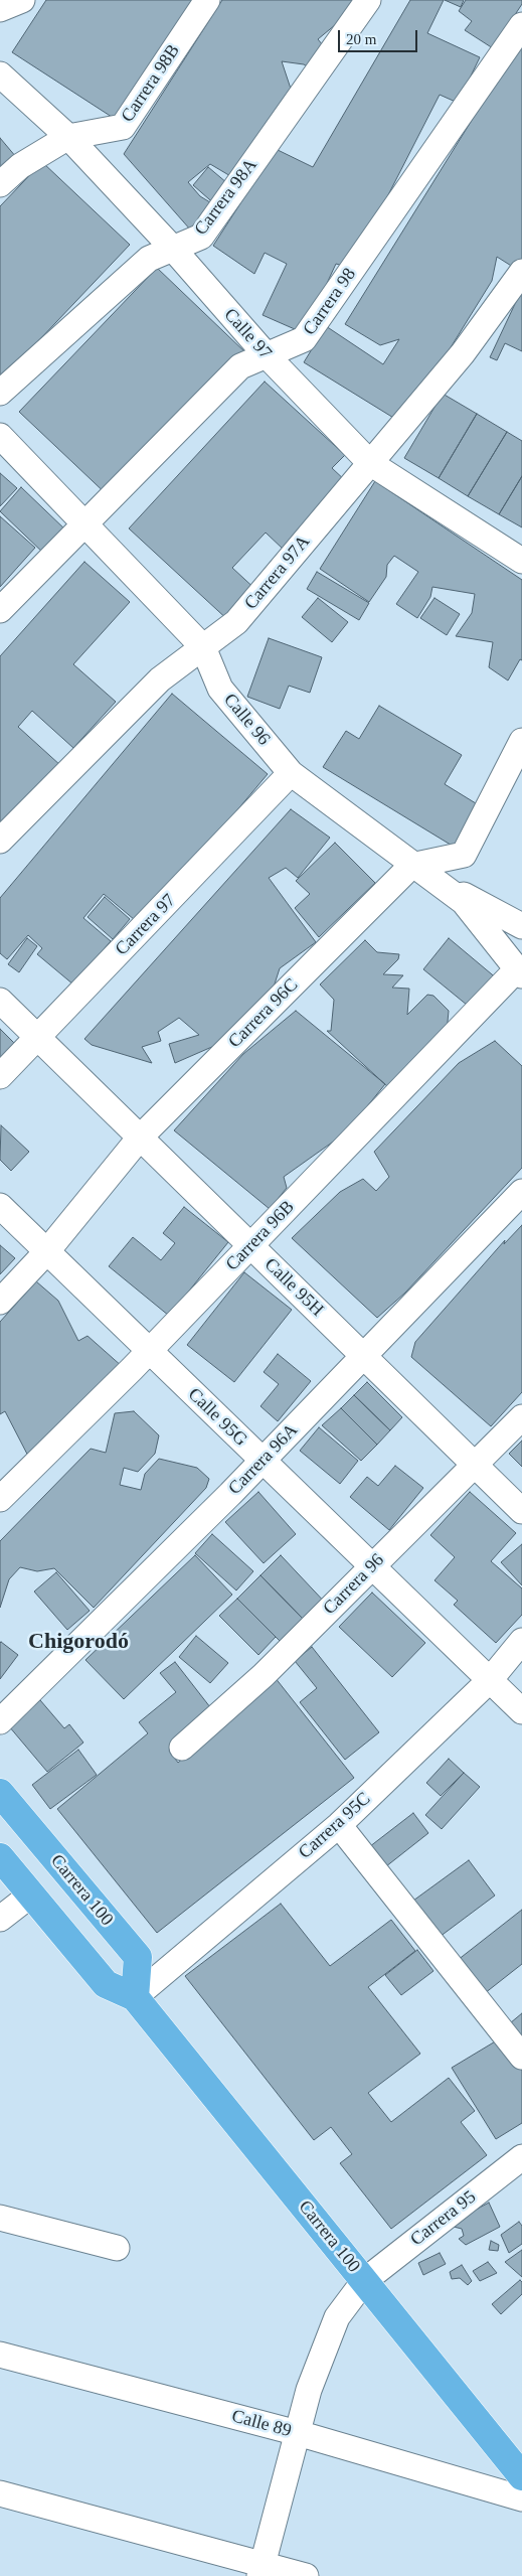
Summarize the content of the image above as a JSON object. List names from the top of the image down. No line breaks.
{"streets":{"highway":["Carrera 100"],"street":["Carrera 98B","Carrera 98A","Carrera 98","Calle 97","Carrera 97A","Calle 96","Carrera 97","Carrera 96C","Carrera 96B","Calle 95H","Calle 95G","Carrera 96A","Carrera 96","Carrera 95C","Carrera 95","Calle 89"]},"crossings":[["Carrera 98B","Calle 97"],["Carrera 98A","Calle 97"],["Carrera 98","Calle 97"],["Carrera 98","Calle 96"],["Calle 97","Carrera 97A"],["Carrera 97A","Calle 96"],["Calle 96","Carrera 97"],["Calle 96","Carrera 96C"],["Calle 96","Carrera 96B"],["Carrera 97","Calle 95H"],["Carrera 96C","Calle 95H"],["Carrera 96C","Calle 95G"],["Carrera 96B","Calle 95H"],["Carrera 96B","Calle 95G"],["Calle 95H","Carrera 96A"],["Calle 95H","Carrera 96"],["Calle 95G","Carrera 96A"],["Calle 95G","Carrera 96"],["Calle 95G","Carrera 95C"],["Carrera 95C","Carrera 100"],["Carrera 100","Carrera 95"],["Carrera 95","Calle 89"]],"districts":["Chigorodó"],"scale_bar":"20 m"}
